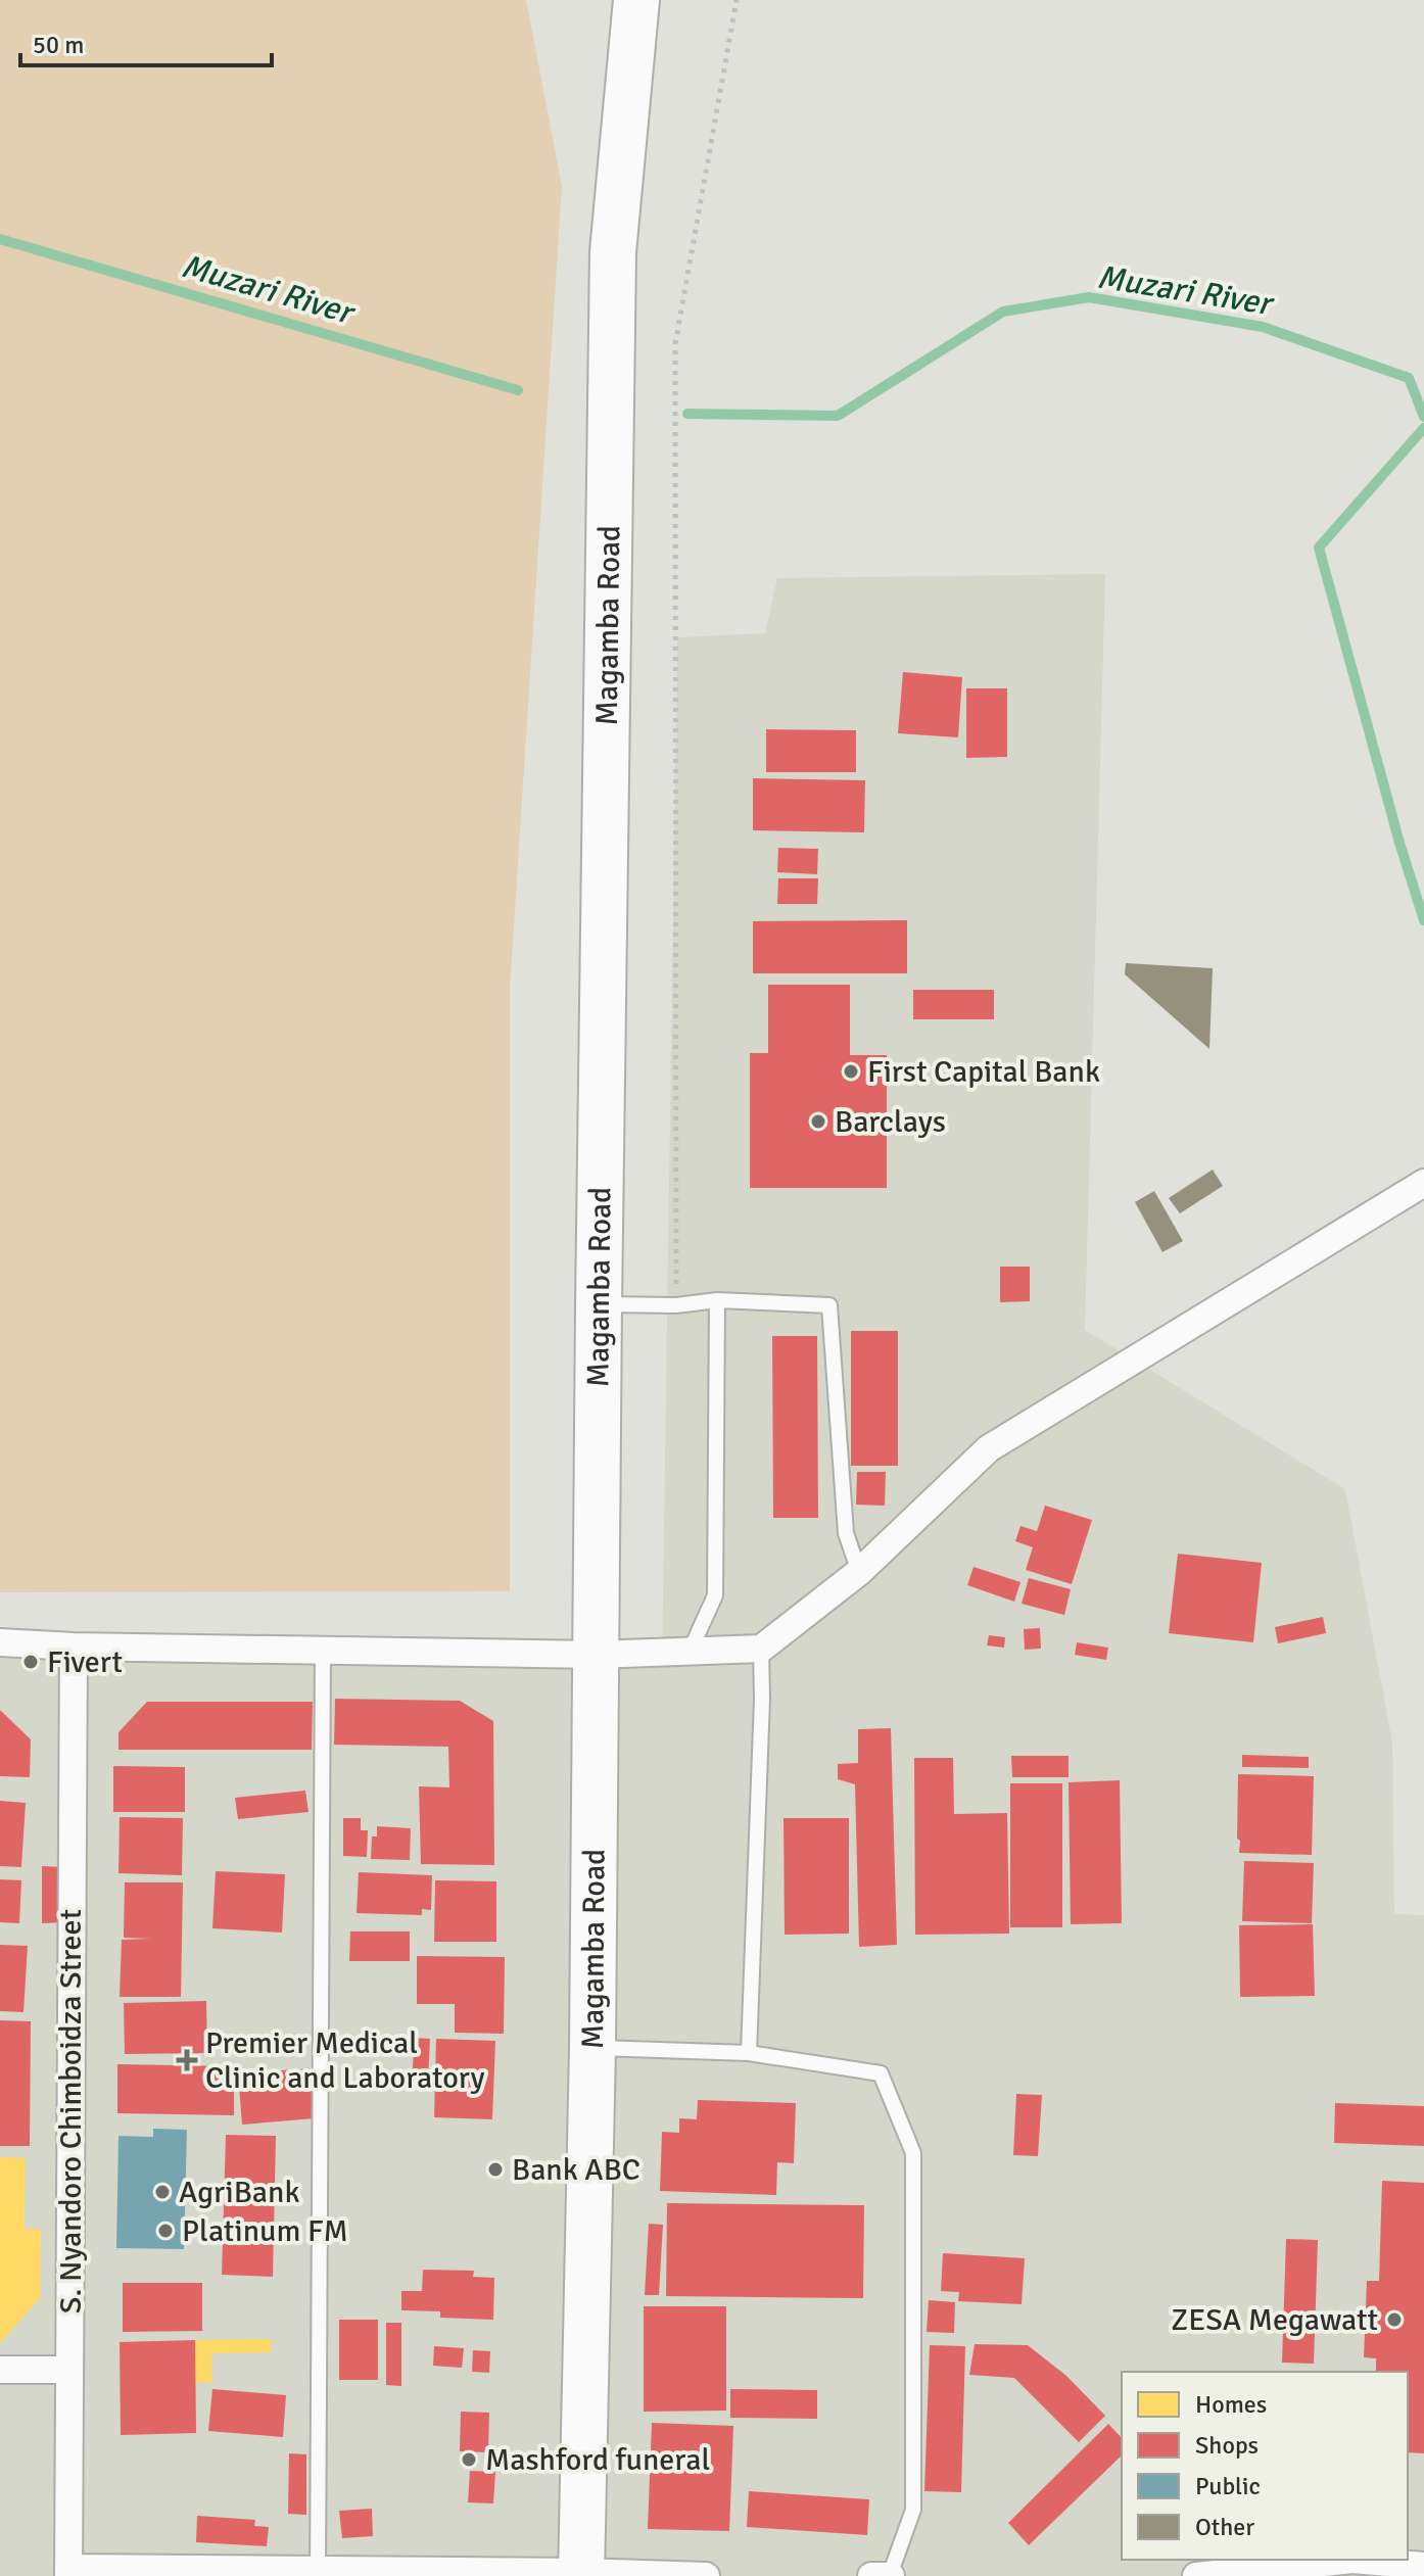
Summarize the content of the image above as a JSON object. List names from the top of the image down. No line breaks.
{"streets":{"highway":["Magamba Road"],"street":["S. Nyandoro Chimboidza Street"]},"water":["Muzari River"],"places":{"other":["First Capital Bank","Barclays","Fivert","Bank ABC","AgriBank","Platinum FM","ZESA Megawatt","Mashford funeral"],"health":["Premier Medical Clinic and Laboratory"]},"legend":["Homes","Shops","Public","Other"],"scale_bar":"50 m"}
